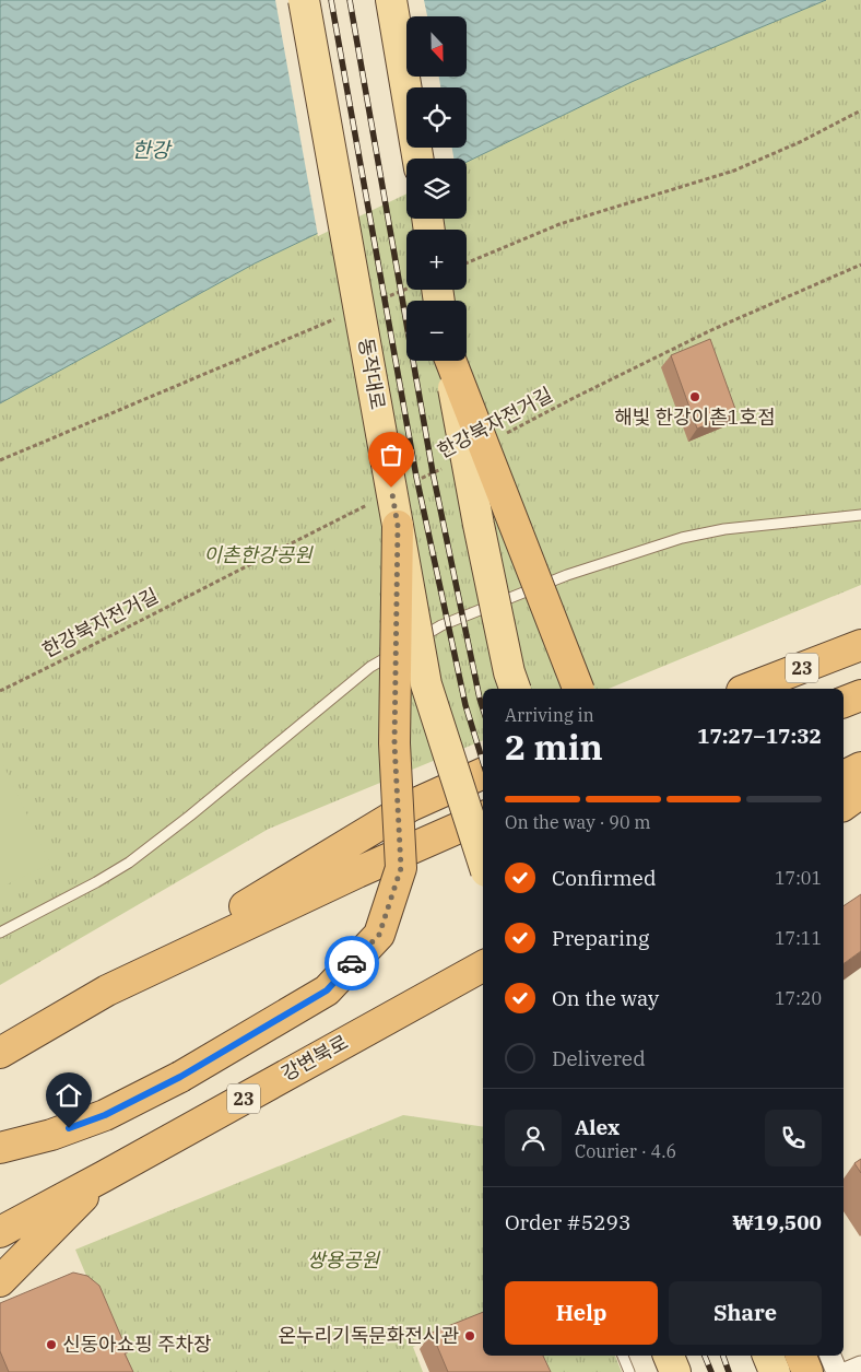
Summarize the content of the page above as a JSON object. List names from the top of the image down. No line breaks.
{"streets":{"highway":["23","강변북로"],"main road":["동작대로"],"path":["한강북자전거길"]},"water":["한강"],"parks":["이촌한강공원","쌍용공원"],"places":["해빛 한강이촌1호점","온누리기독문화전시관","신동아쇼핑 주차장"],"north":"bottom","page":{"map_buttons":["+","−"],"heading":["2 min","Arriving in","17:27–17:32"],"panel":["Alex","Courier · 4.6","Order #5293","₩19,500"],"bar":"On the way · 90 m","list":[["Confirmed","17:01"],["Preparing","17:11"],["On the way","17:20"],"Delivered"],"buttons":["Help","Share"]}}
